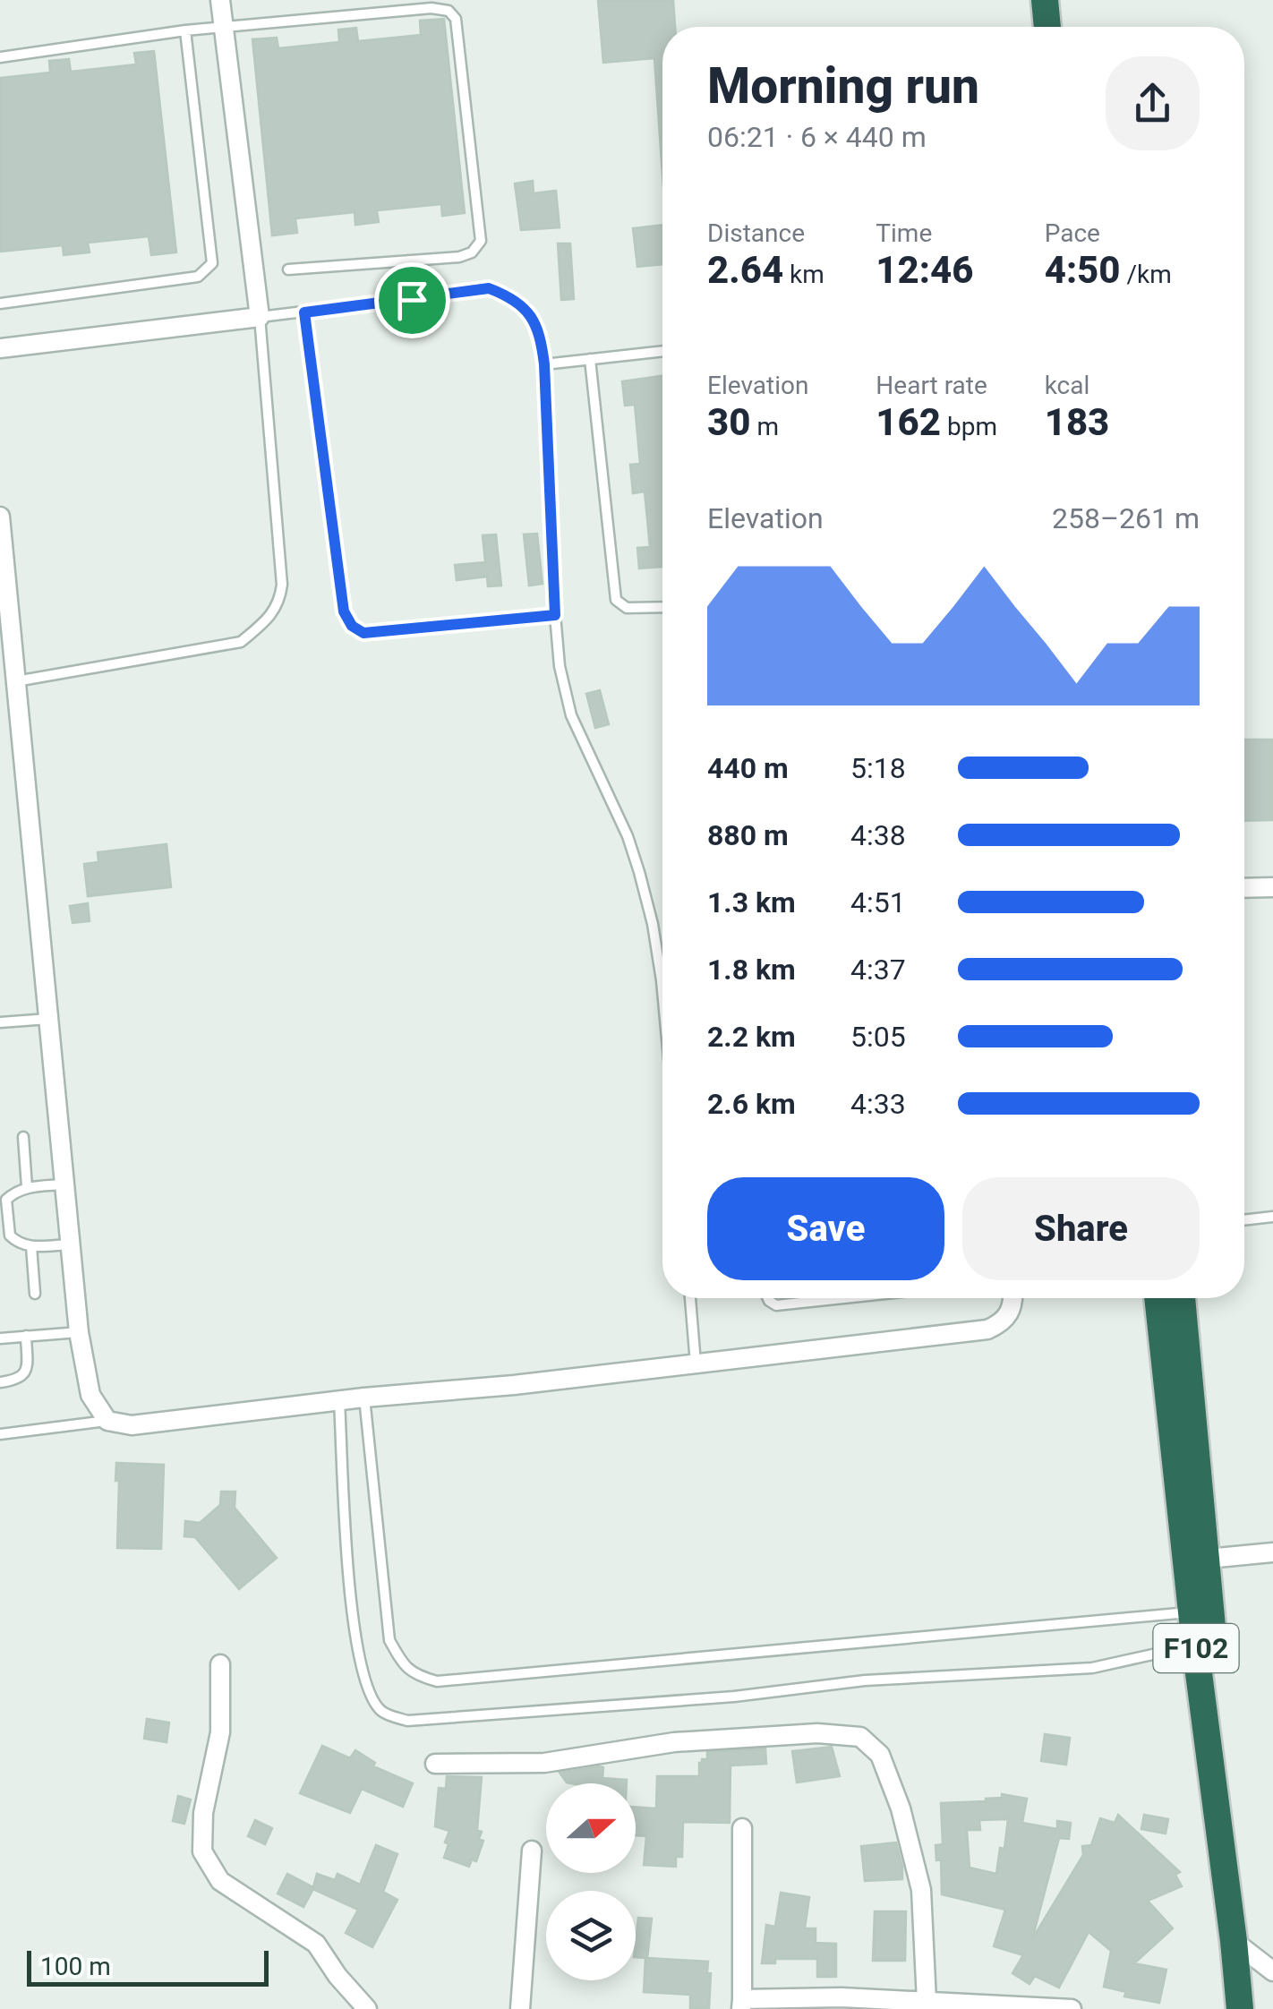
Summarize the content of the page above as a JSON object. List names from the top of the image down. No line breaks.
{"streets":{"highway":["F102"]},"scale_bar":"100 m","north":"right","page":{"heading":["Morning run","06:21 · 6 × 440 m"],"stats":[["Distance","2.64 km"],["Time","12:46"],["Pace","4:50 /km"],["Elevation","30 m"],["Heart rate","162 bpm"],["kcal","183"]],"chart":["Elevation","258–261 m"],"list":[{"name":"440 m","note":"5:18"},{"name":"880 m","note":"4:38"},{"name":"1.3 km","note":"4:51"},{"name":"1.8 km","note":"4:37"},{"name":"2.2 km","note":"5:05"},{"name":"2.6 km","note":"4:33"}],"buttons":["Save","Share"],"scale":"100 m"}}
